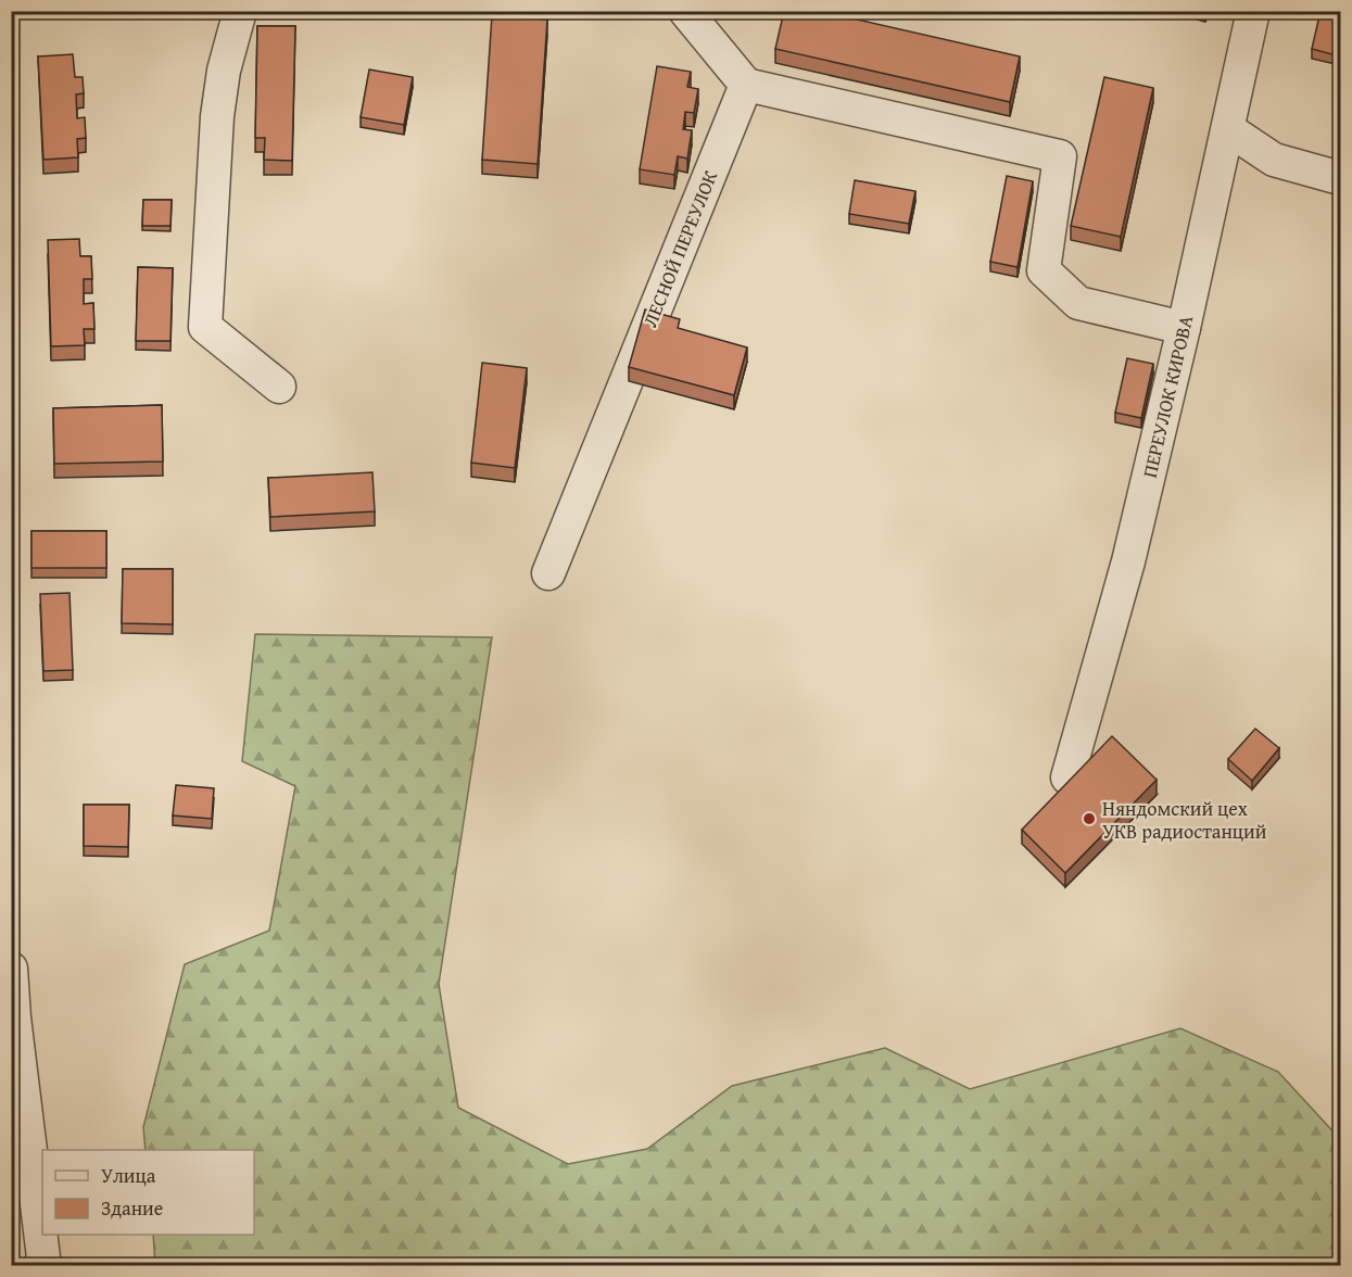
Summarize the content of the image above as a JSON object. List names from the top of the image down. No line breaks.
{"streets":{"street":["ЛЕСНОЙ ПЕРЕУЛОК","ПЕРЕУЛОК КИРОВА"]},"places":["Няндомский цех УКВ радиостанций"],"legend":["Улица","Здание"]}
